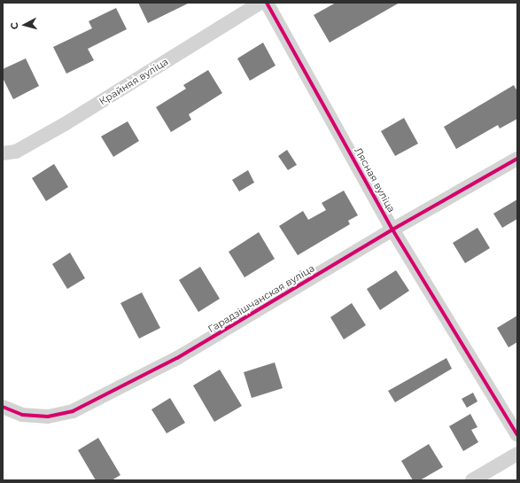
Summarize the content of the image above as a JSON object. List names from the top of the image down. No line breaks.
{"streets":{"street":["Крайняя вуліца","Лясная вуліца","Гарадзішчанская вуліца"]},"crossings":[["Лясная вуліца","Гарадзішчанская вуліца"]],"north":"left"}
